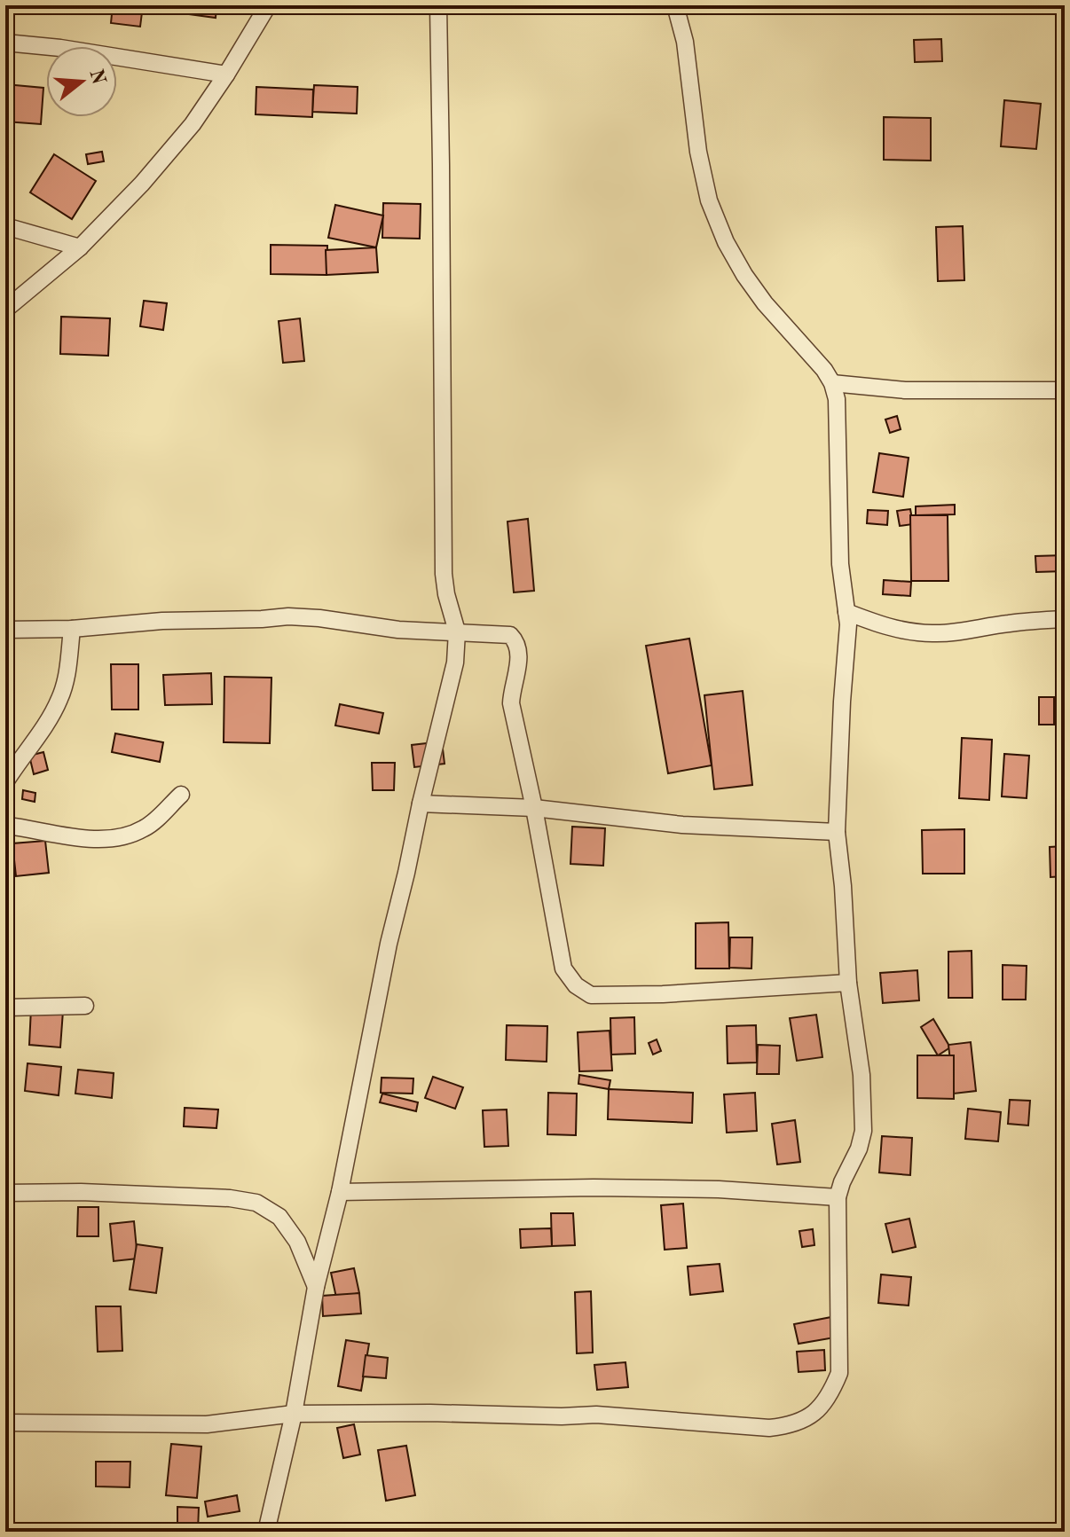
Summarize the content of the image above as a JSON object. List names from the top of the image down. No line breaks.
{"north":"right"}
